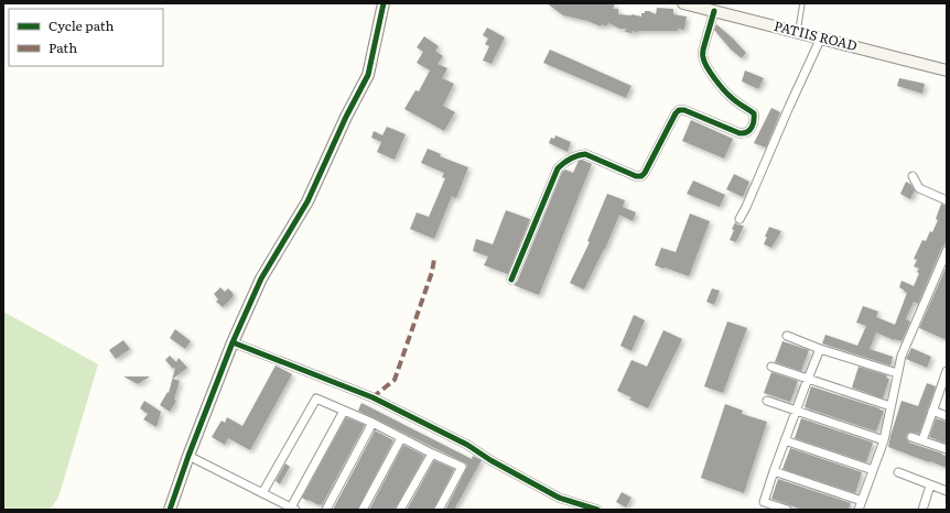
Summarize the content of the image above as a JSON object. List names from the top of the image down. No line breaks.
{"streets":{"street":["PATIIS ROAD"]},"legend":["Cycle path","Path"]}
